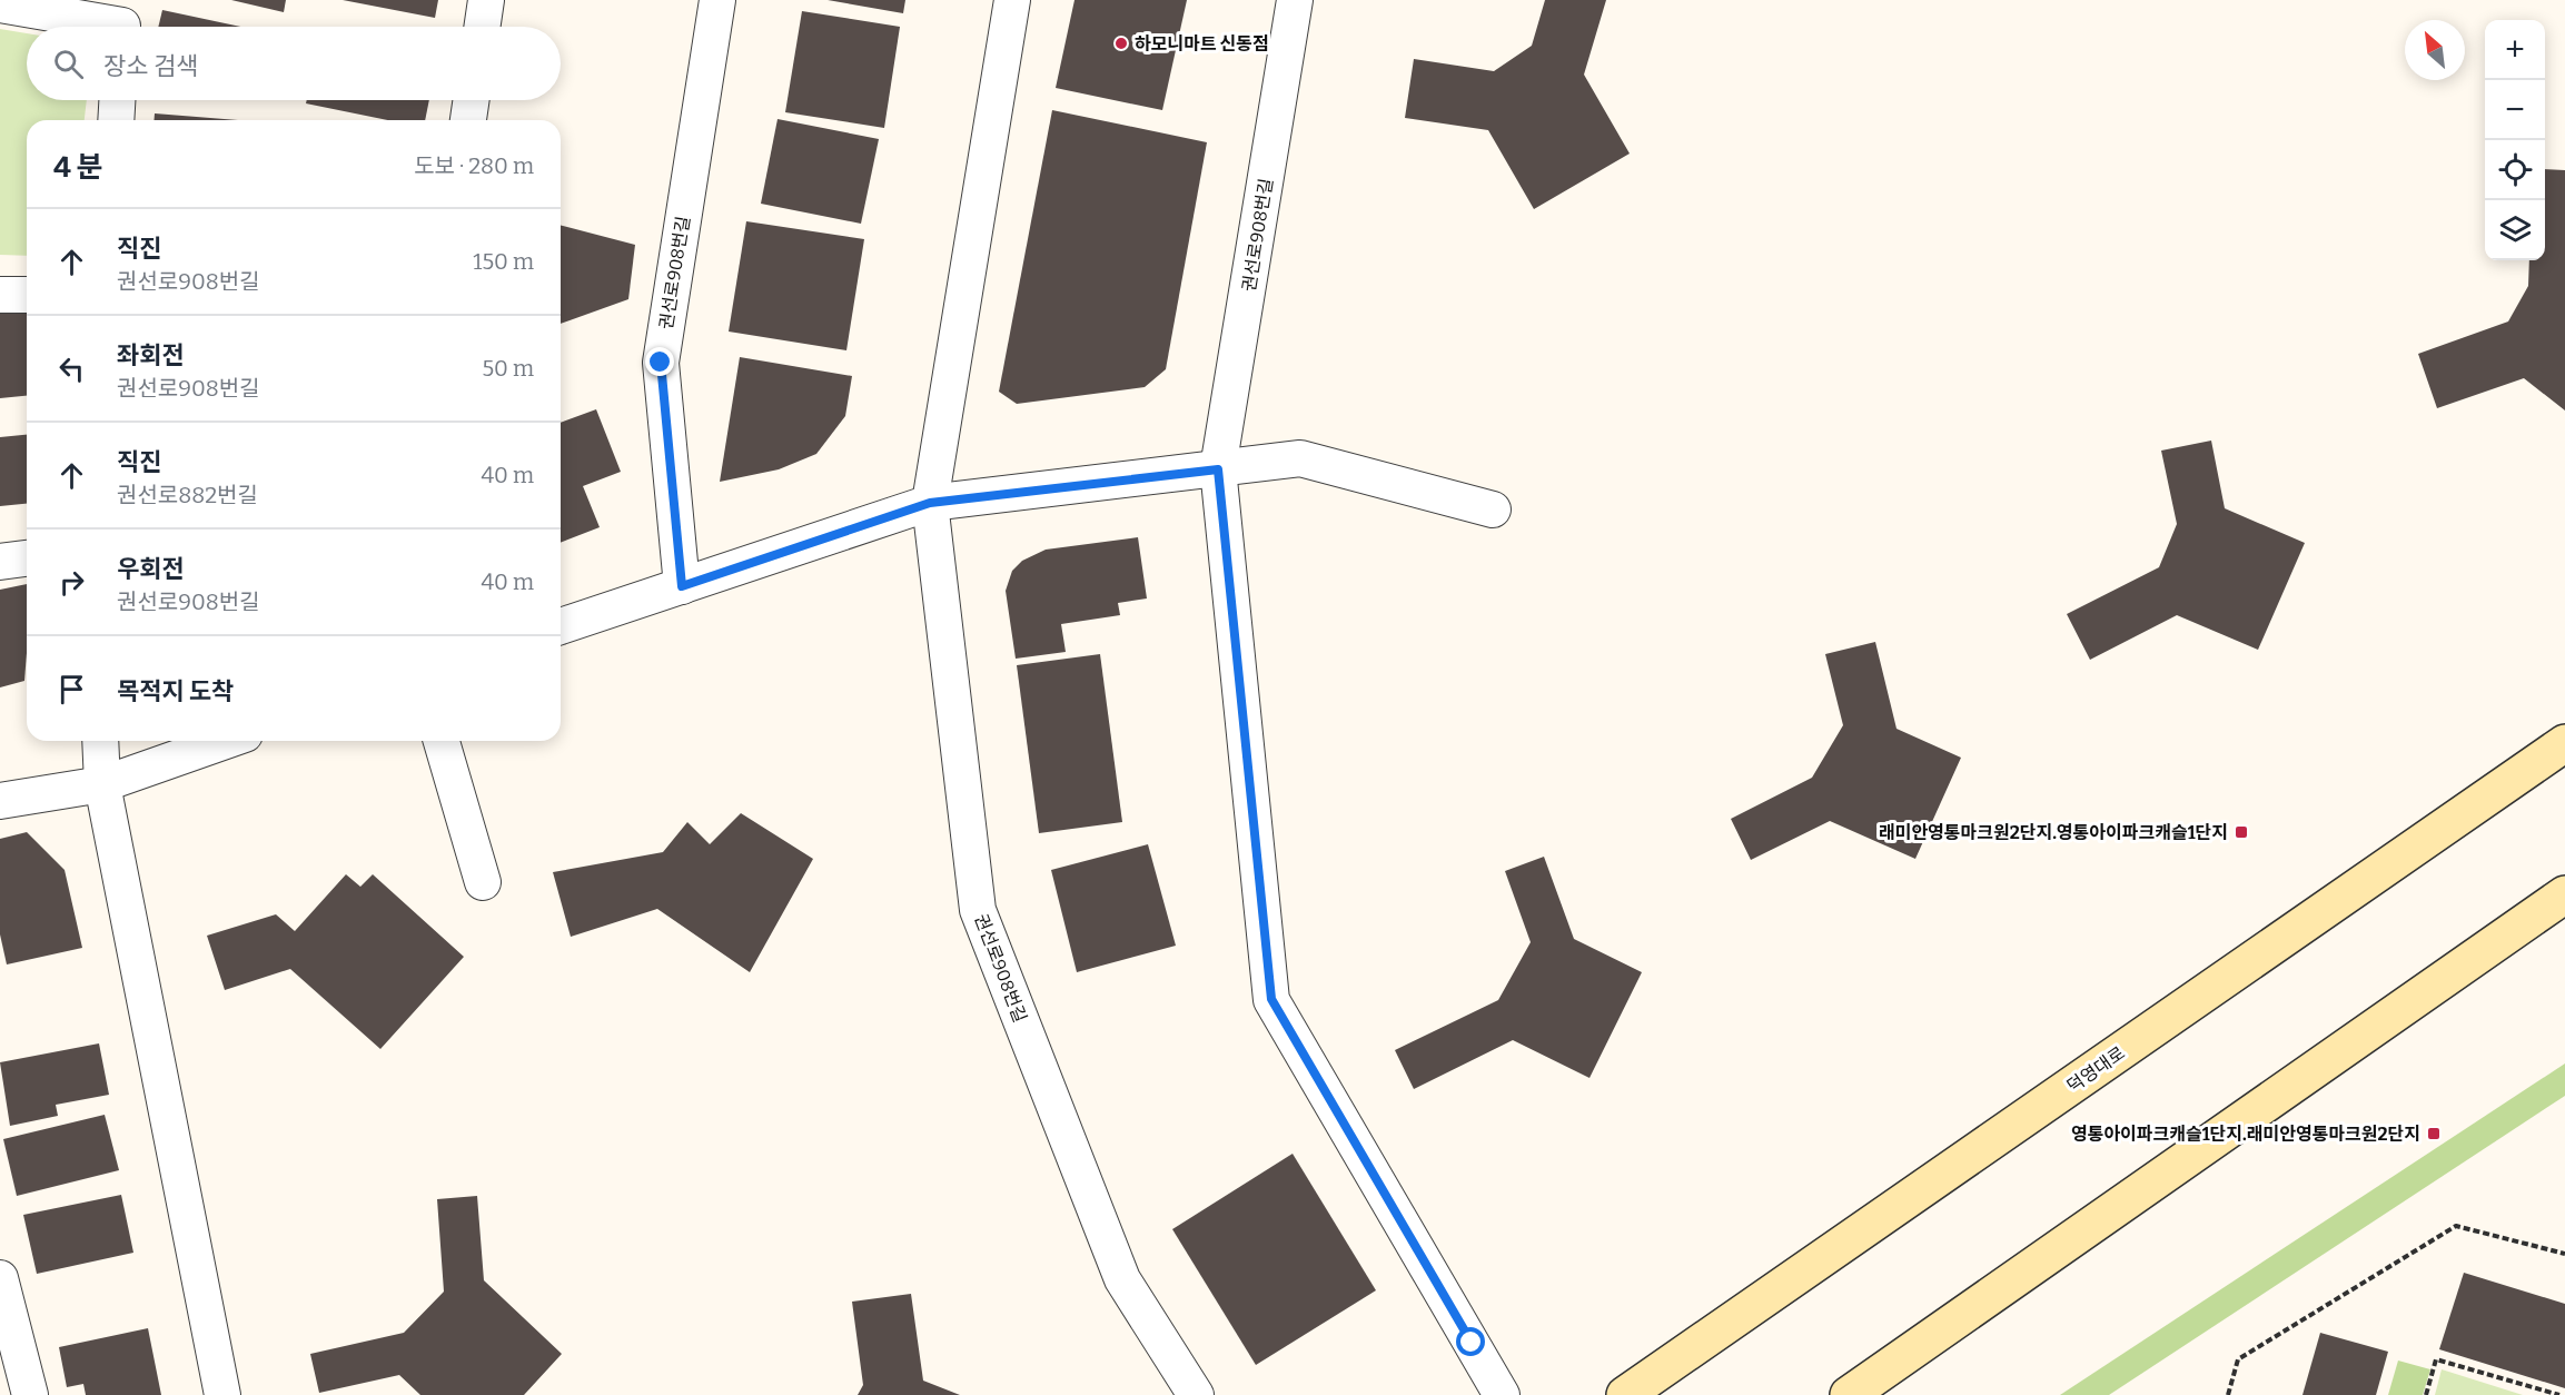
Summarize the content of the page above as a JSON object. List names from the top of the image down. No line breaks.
{"streets":{"main road":["덕영대로"],"street":["권선로908번길"]},"places":{"other":["하모니마트 신동점"],"transit":["래미안영통마크원2단지.영통아이파크캐슬1단지","영통아이파크캐슬1단지.래미안영통마크원2단지"]},"north":"top left","page":{"map_buttons":["+","−"],"search":"장소 검색","heading":["4 분","도보 · 280 m"],"list":[["직진","권선로908번길","150 m"],["좌회전","권선로908번길","50 m"],["직진","권선로882번길","40 m"],["우회전","권선로908번길","40 m"],"목적지 도착"]}}
